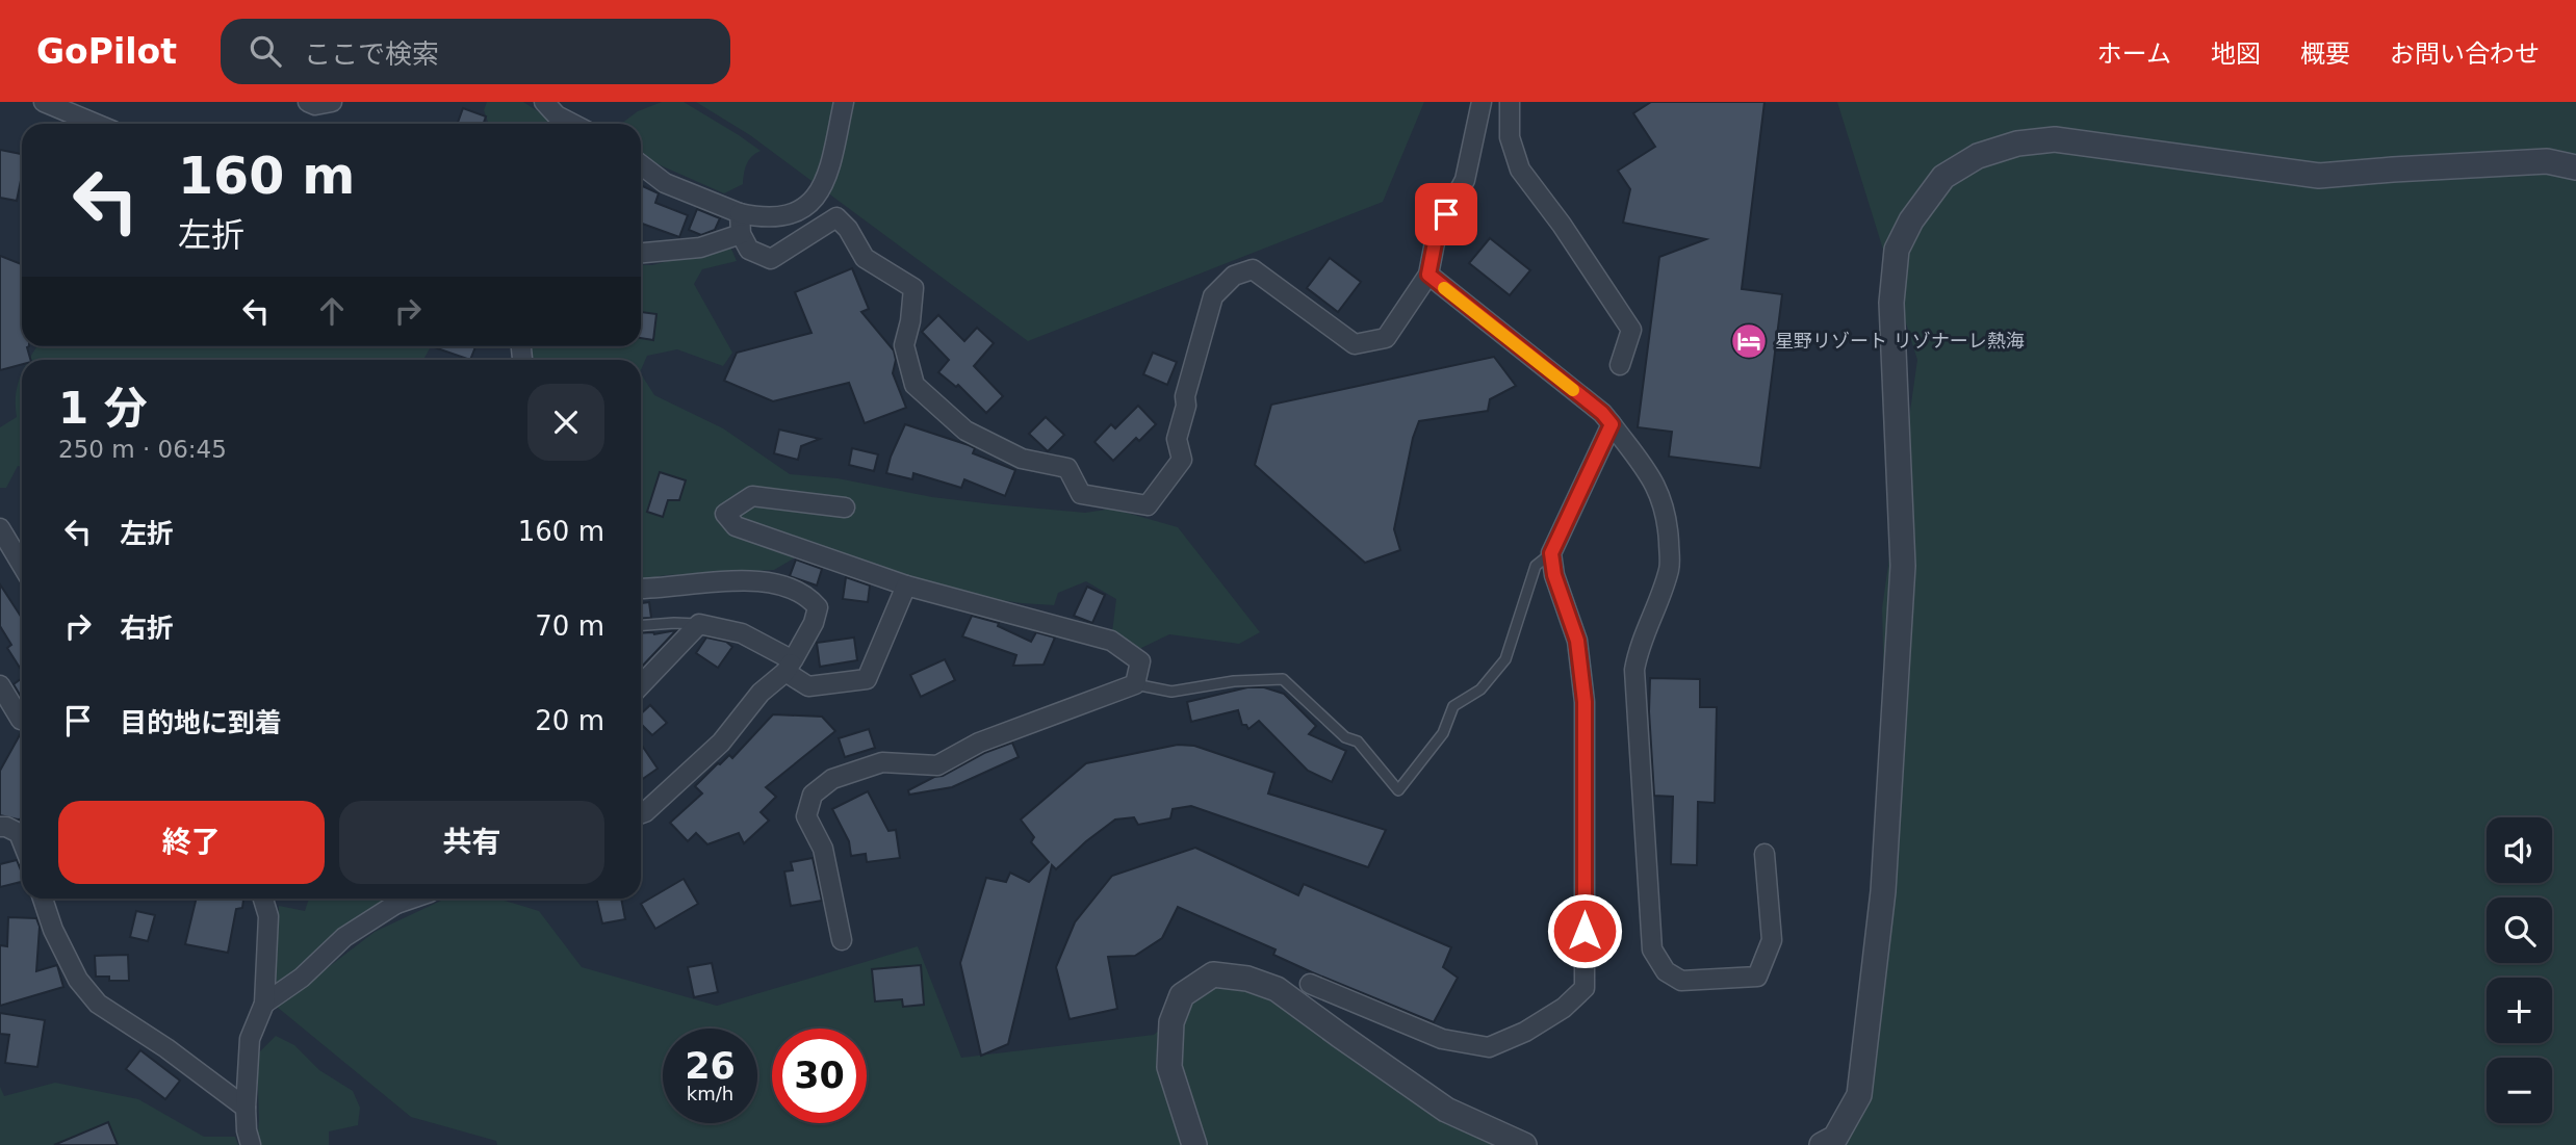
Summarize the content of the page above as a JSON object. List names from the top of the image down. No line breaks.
{"places":{"hotel":["星野リゾート リゾナーレ熱海"]},"page":{"header":"GoPilot","search":"ここで検索","nav":["ホーム","地図","概要","お問い合わせ"],"turn":["160 m","左折"],"heading":["1 分","250 m · 06:45"],"list":[{"name":"左折","value":"160 m"},{"name":"右折","value":"70 m"},{"name":"目的地に到着","value":"20 m"}],"buttons":["終了","共有"],"map_buttons":["+","−"],"speed":"26 km/h","limit":"30"}}
